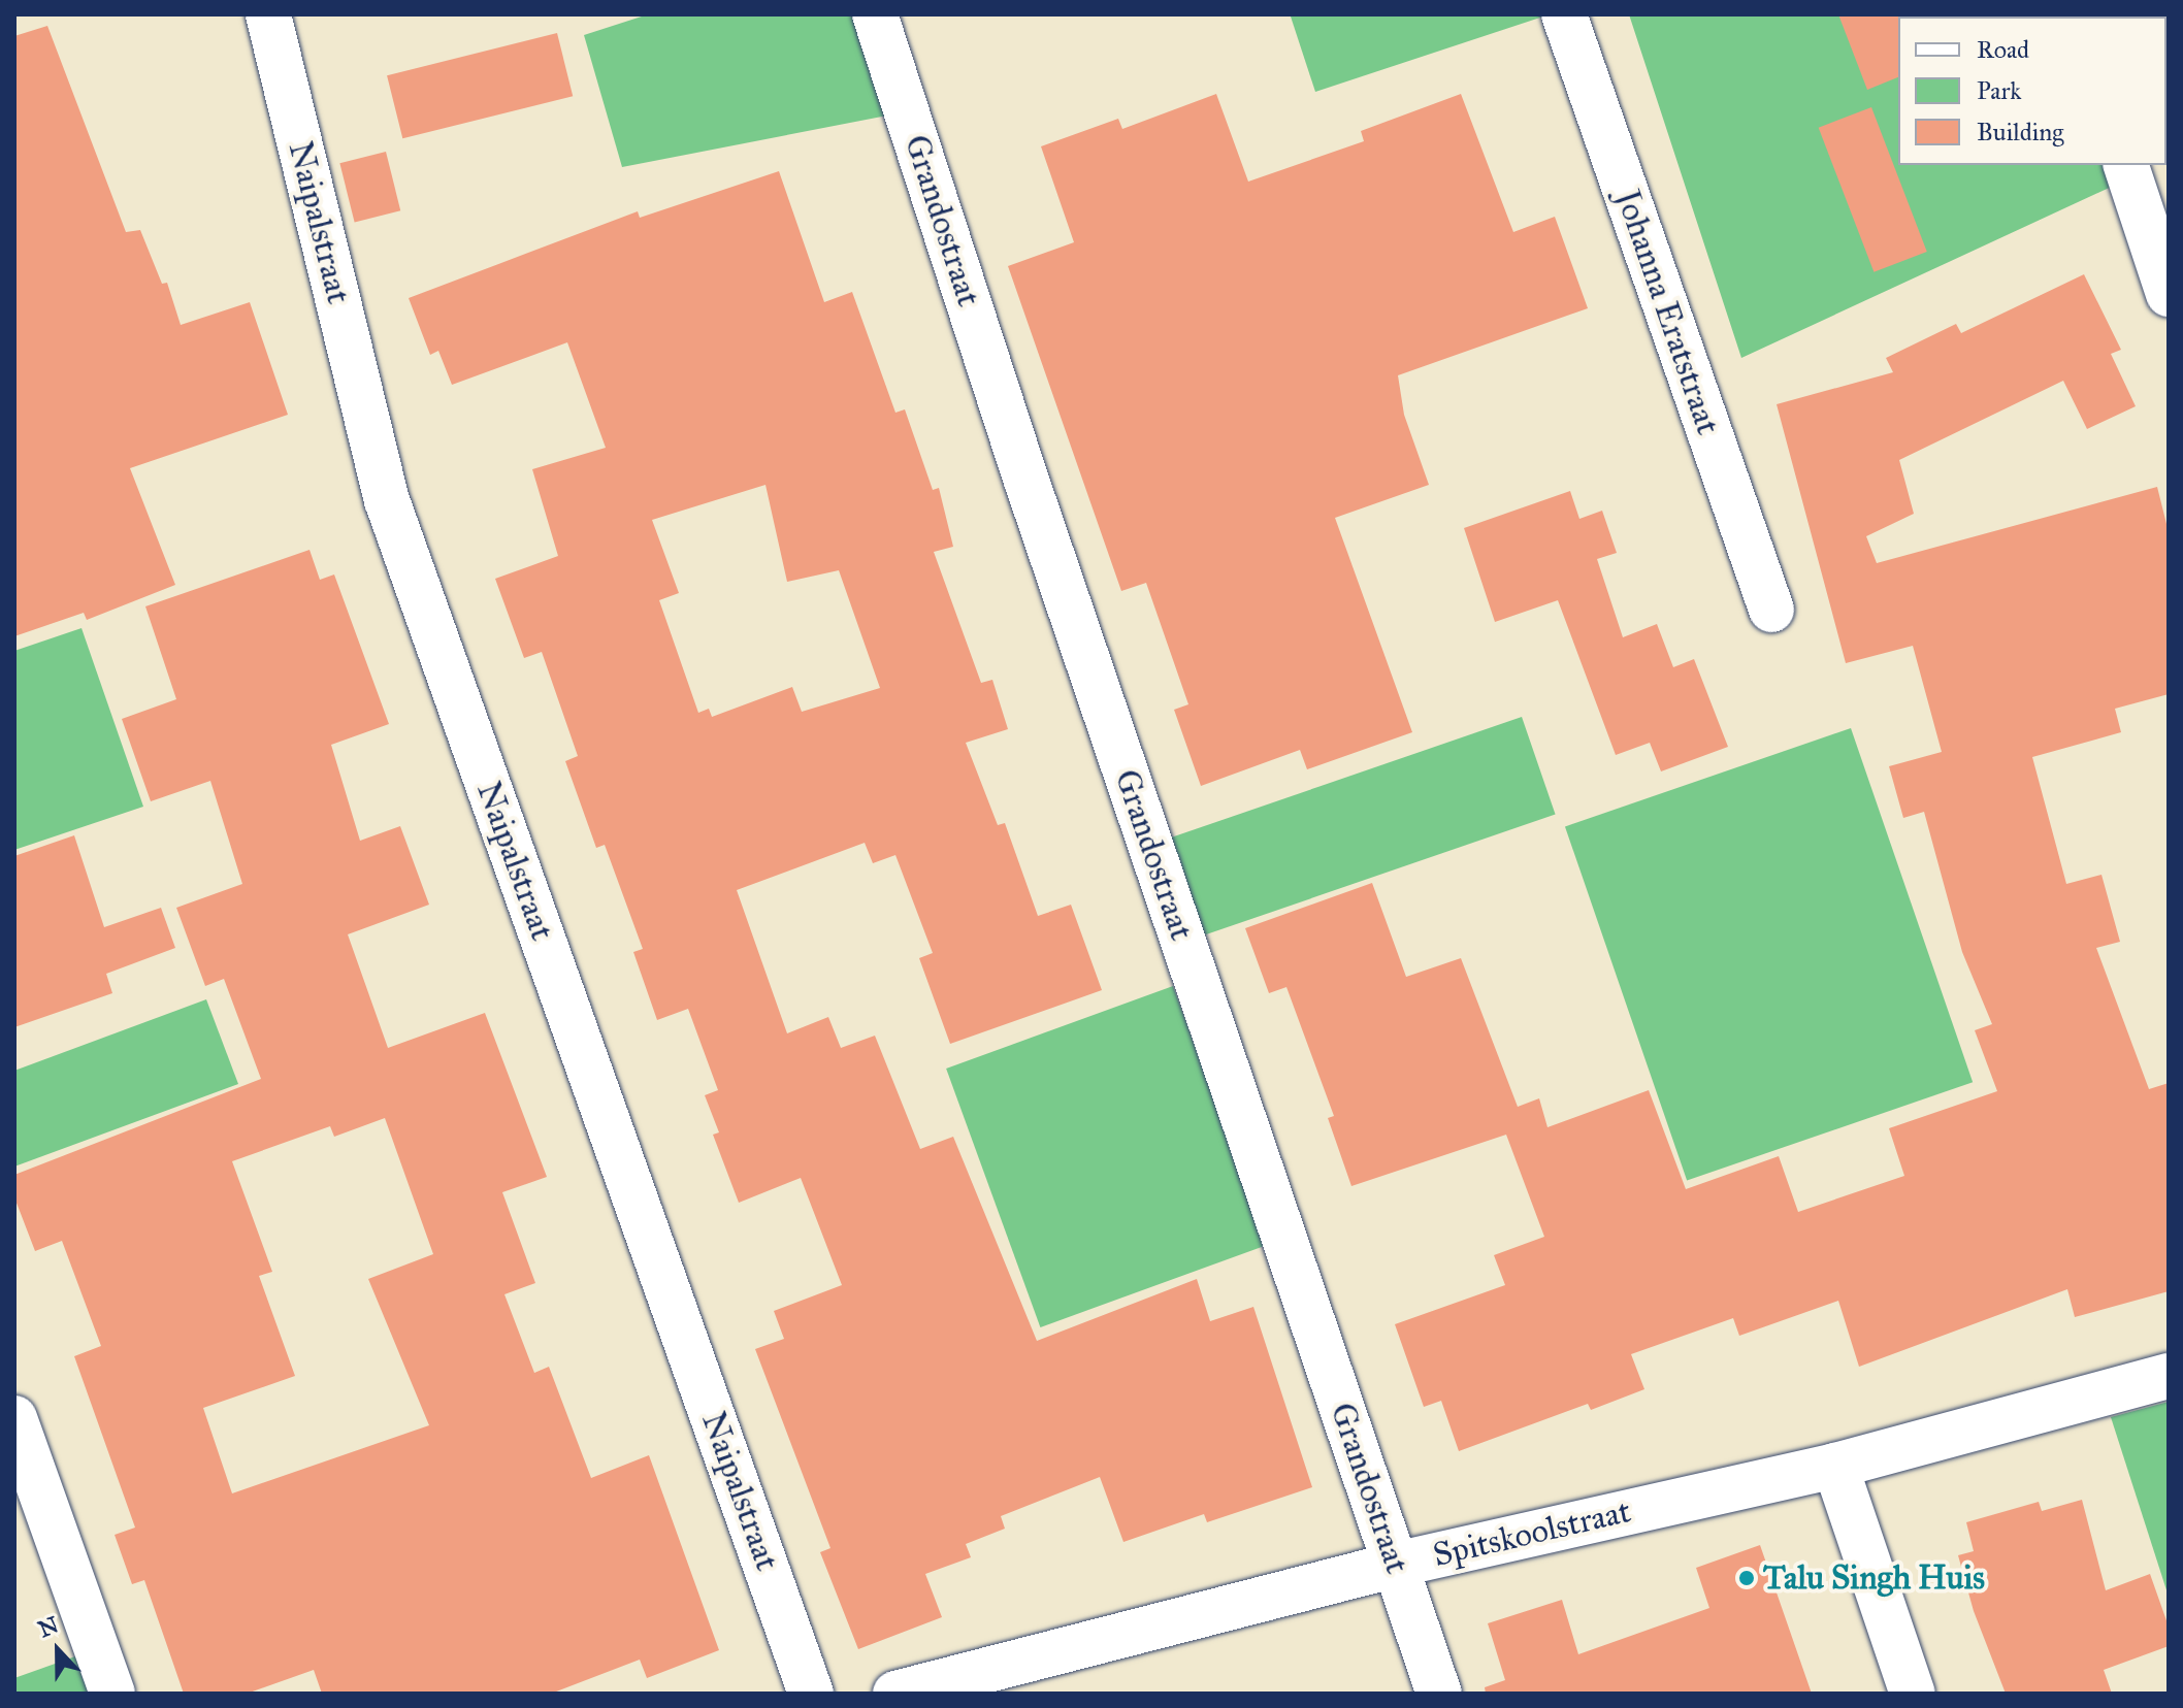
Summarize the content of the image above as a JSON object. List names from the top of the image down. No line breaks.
{"streets":{"street":["Grandostraat","Naipalstraat","Johanna Eratstraat","Spitskoolstraat"]},"crossings":[["Grandostraat","Spitskoolstraat"]],"places":["Talu Singh Huis"],"legend":["Road","Park","Building"],"north":"top"}
